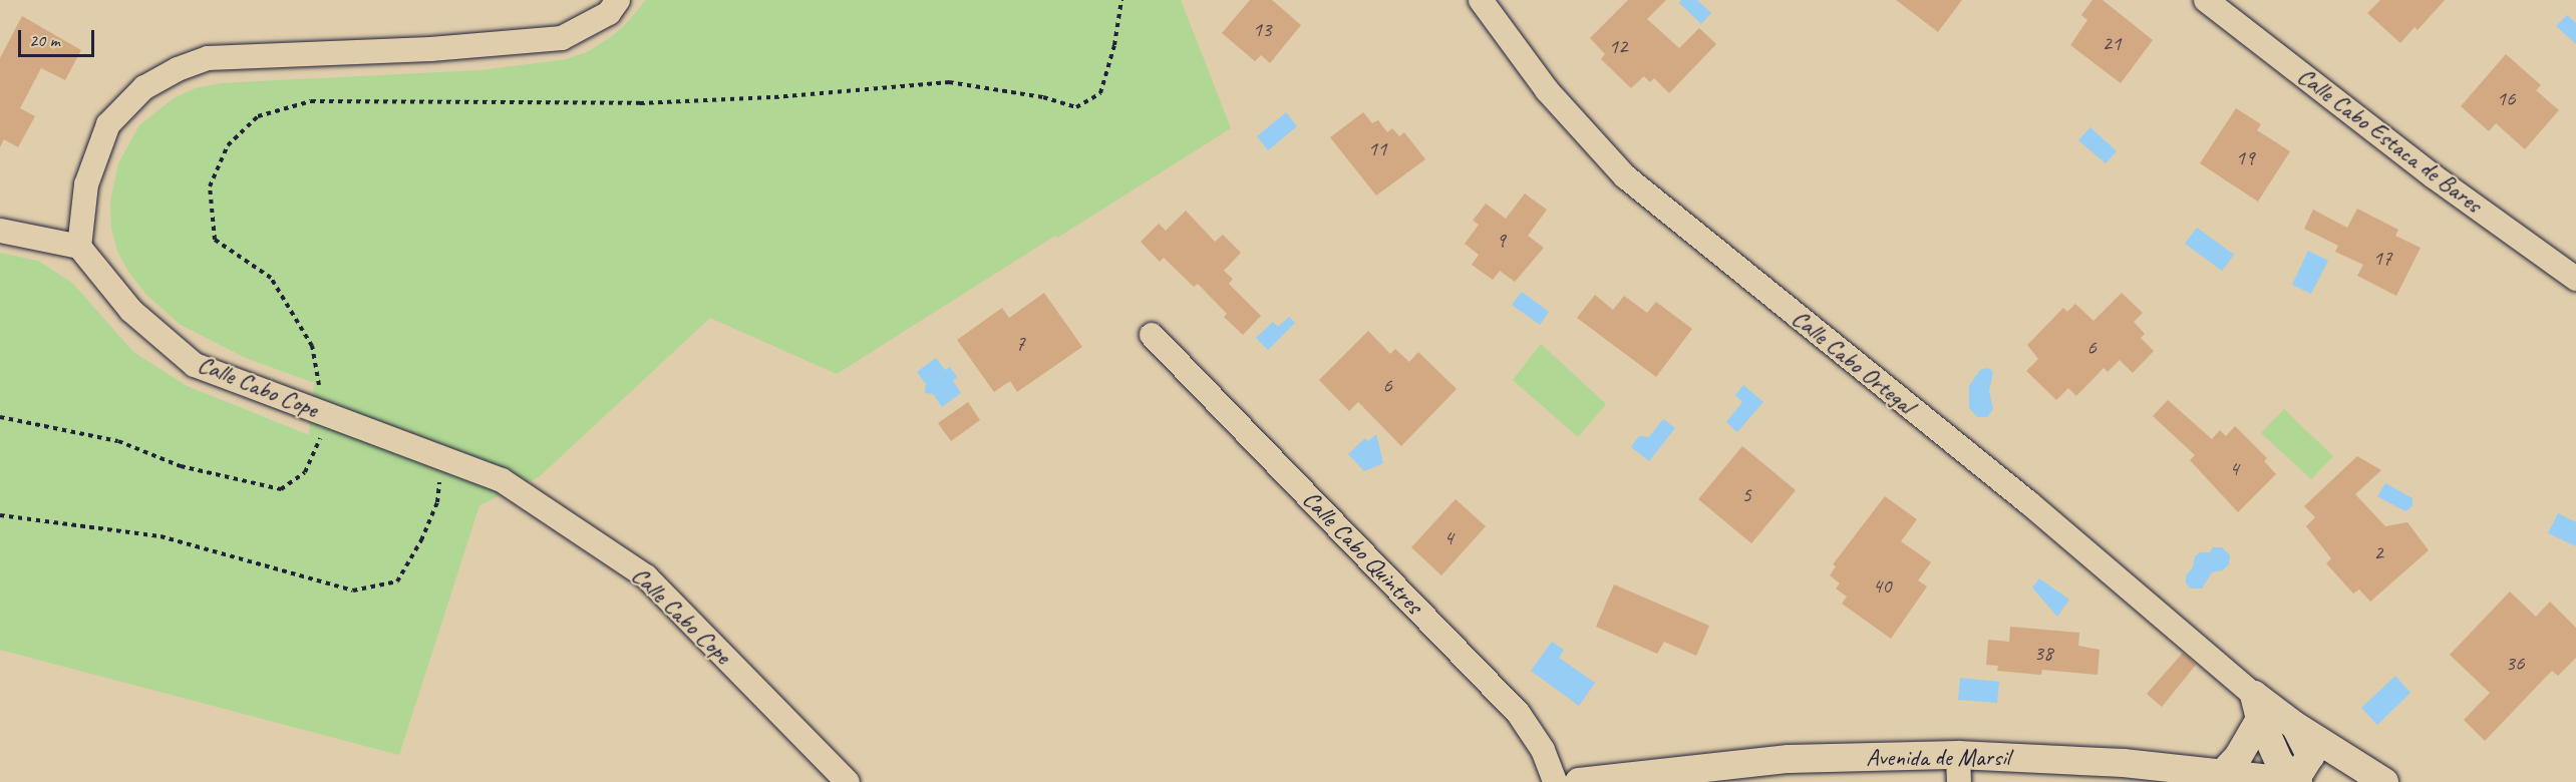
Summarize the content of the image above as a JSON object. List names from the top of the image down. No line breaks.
{"streets":{"street":["Calle Cabo Estaca de Bares","Calle Cabo Ortegal","Calle Cabo Cope","Calle Cabo Quintres","Avenida de Marsil"]},"house_numbers":["13","21","12","16","11","19","9","17","7","6","6","4","5","4","2","40","38","36"],"scale_bar":"20 m"}
